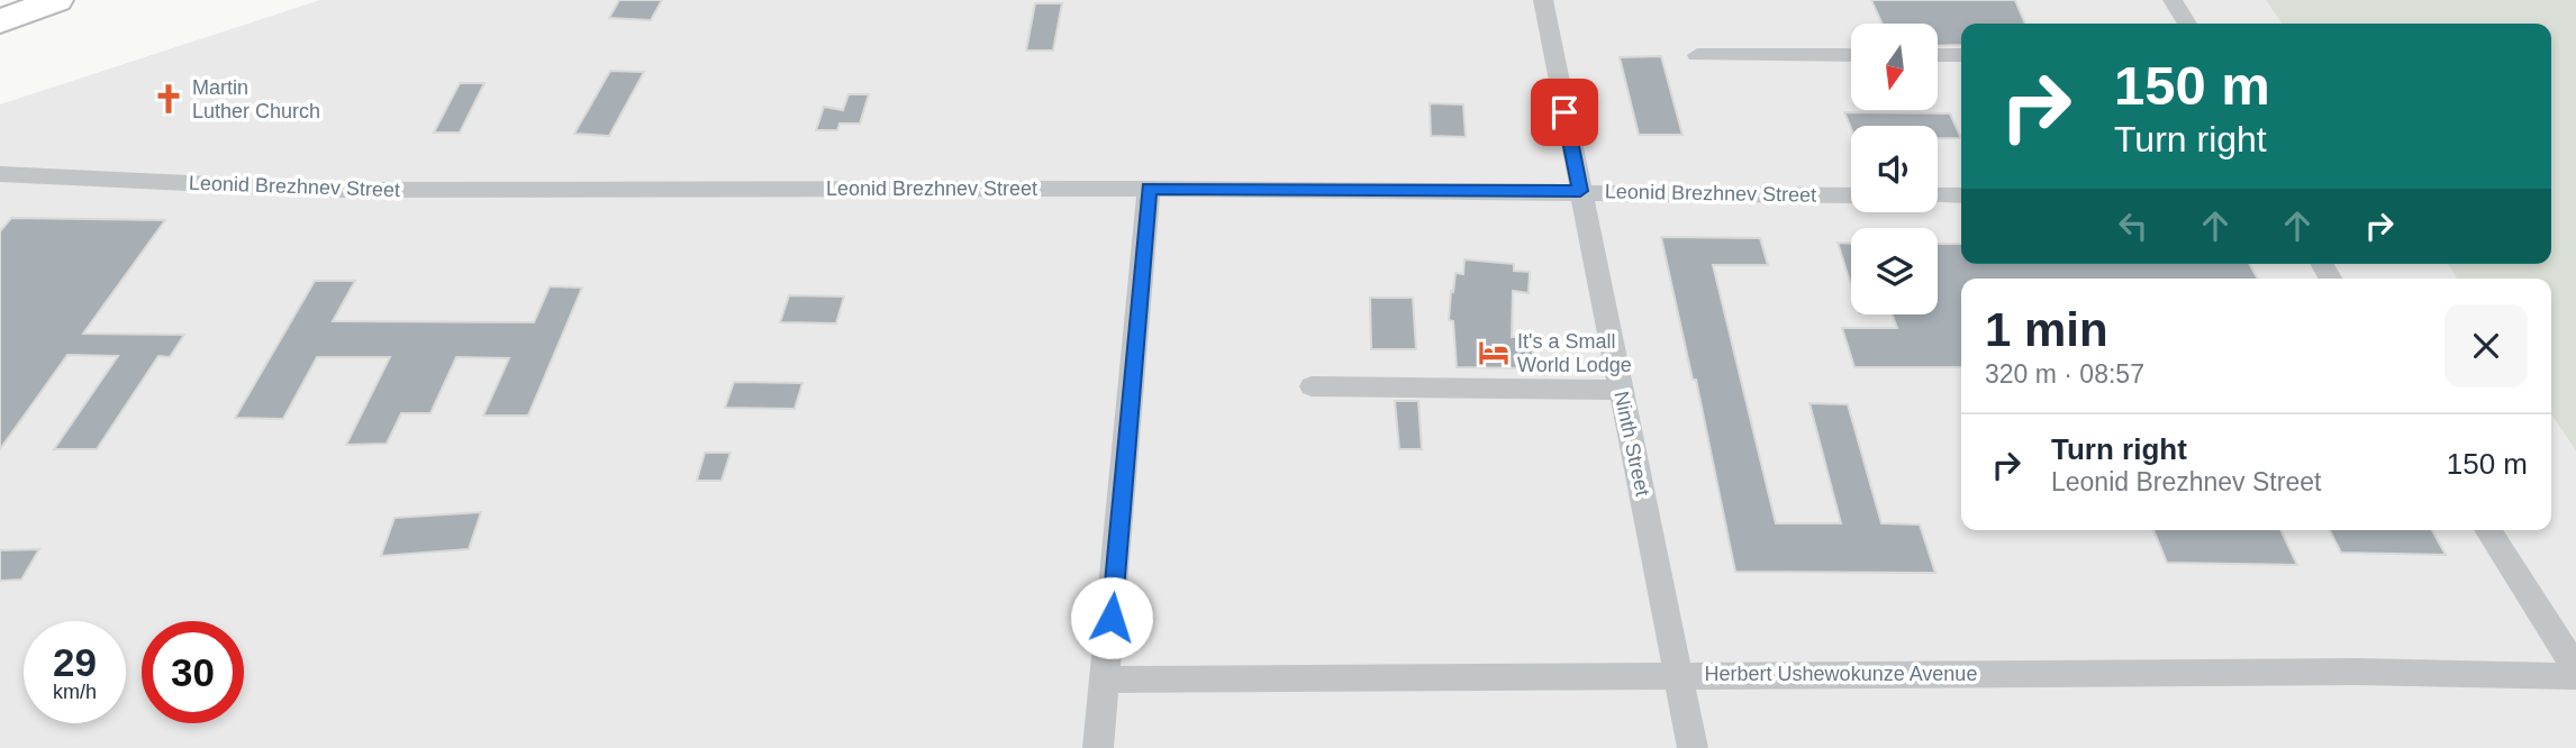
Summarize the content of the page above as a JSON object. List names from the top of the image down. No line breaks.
{"streets":{"street":["Leonid Brezhnev Street","Ninth Street","Herbert Ushewokunze Avenue"]},"crossings":[["Leonid Brezhnev Street","Ninth Street"],["Ninth Street","Herbert Ushewokunze Avenue"]],"places":{"church":["Martin Luther Church"],"hotel":["It's a Small World Lodge"]},"north":"bottom","page":{"turn":["150 m","Turn right"],"heading":["1 min","320 m · 08:57"],"list":[{"name":"Turn right","note":"Leonid Brezhnev Street","value":"150 m"}],"speed":"29 km/h","limit":"30"}}
